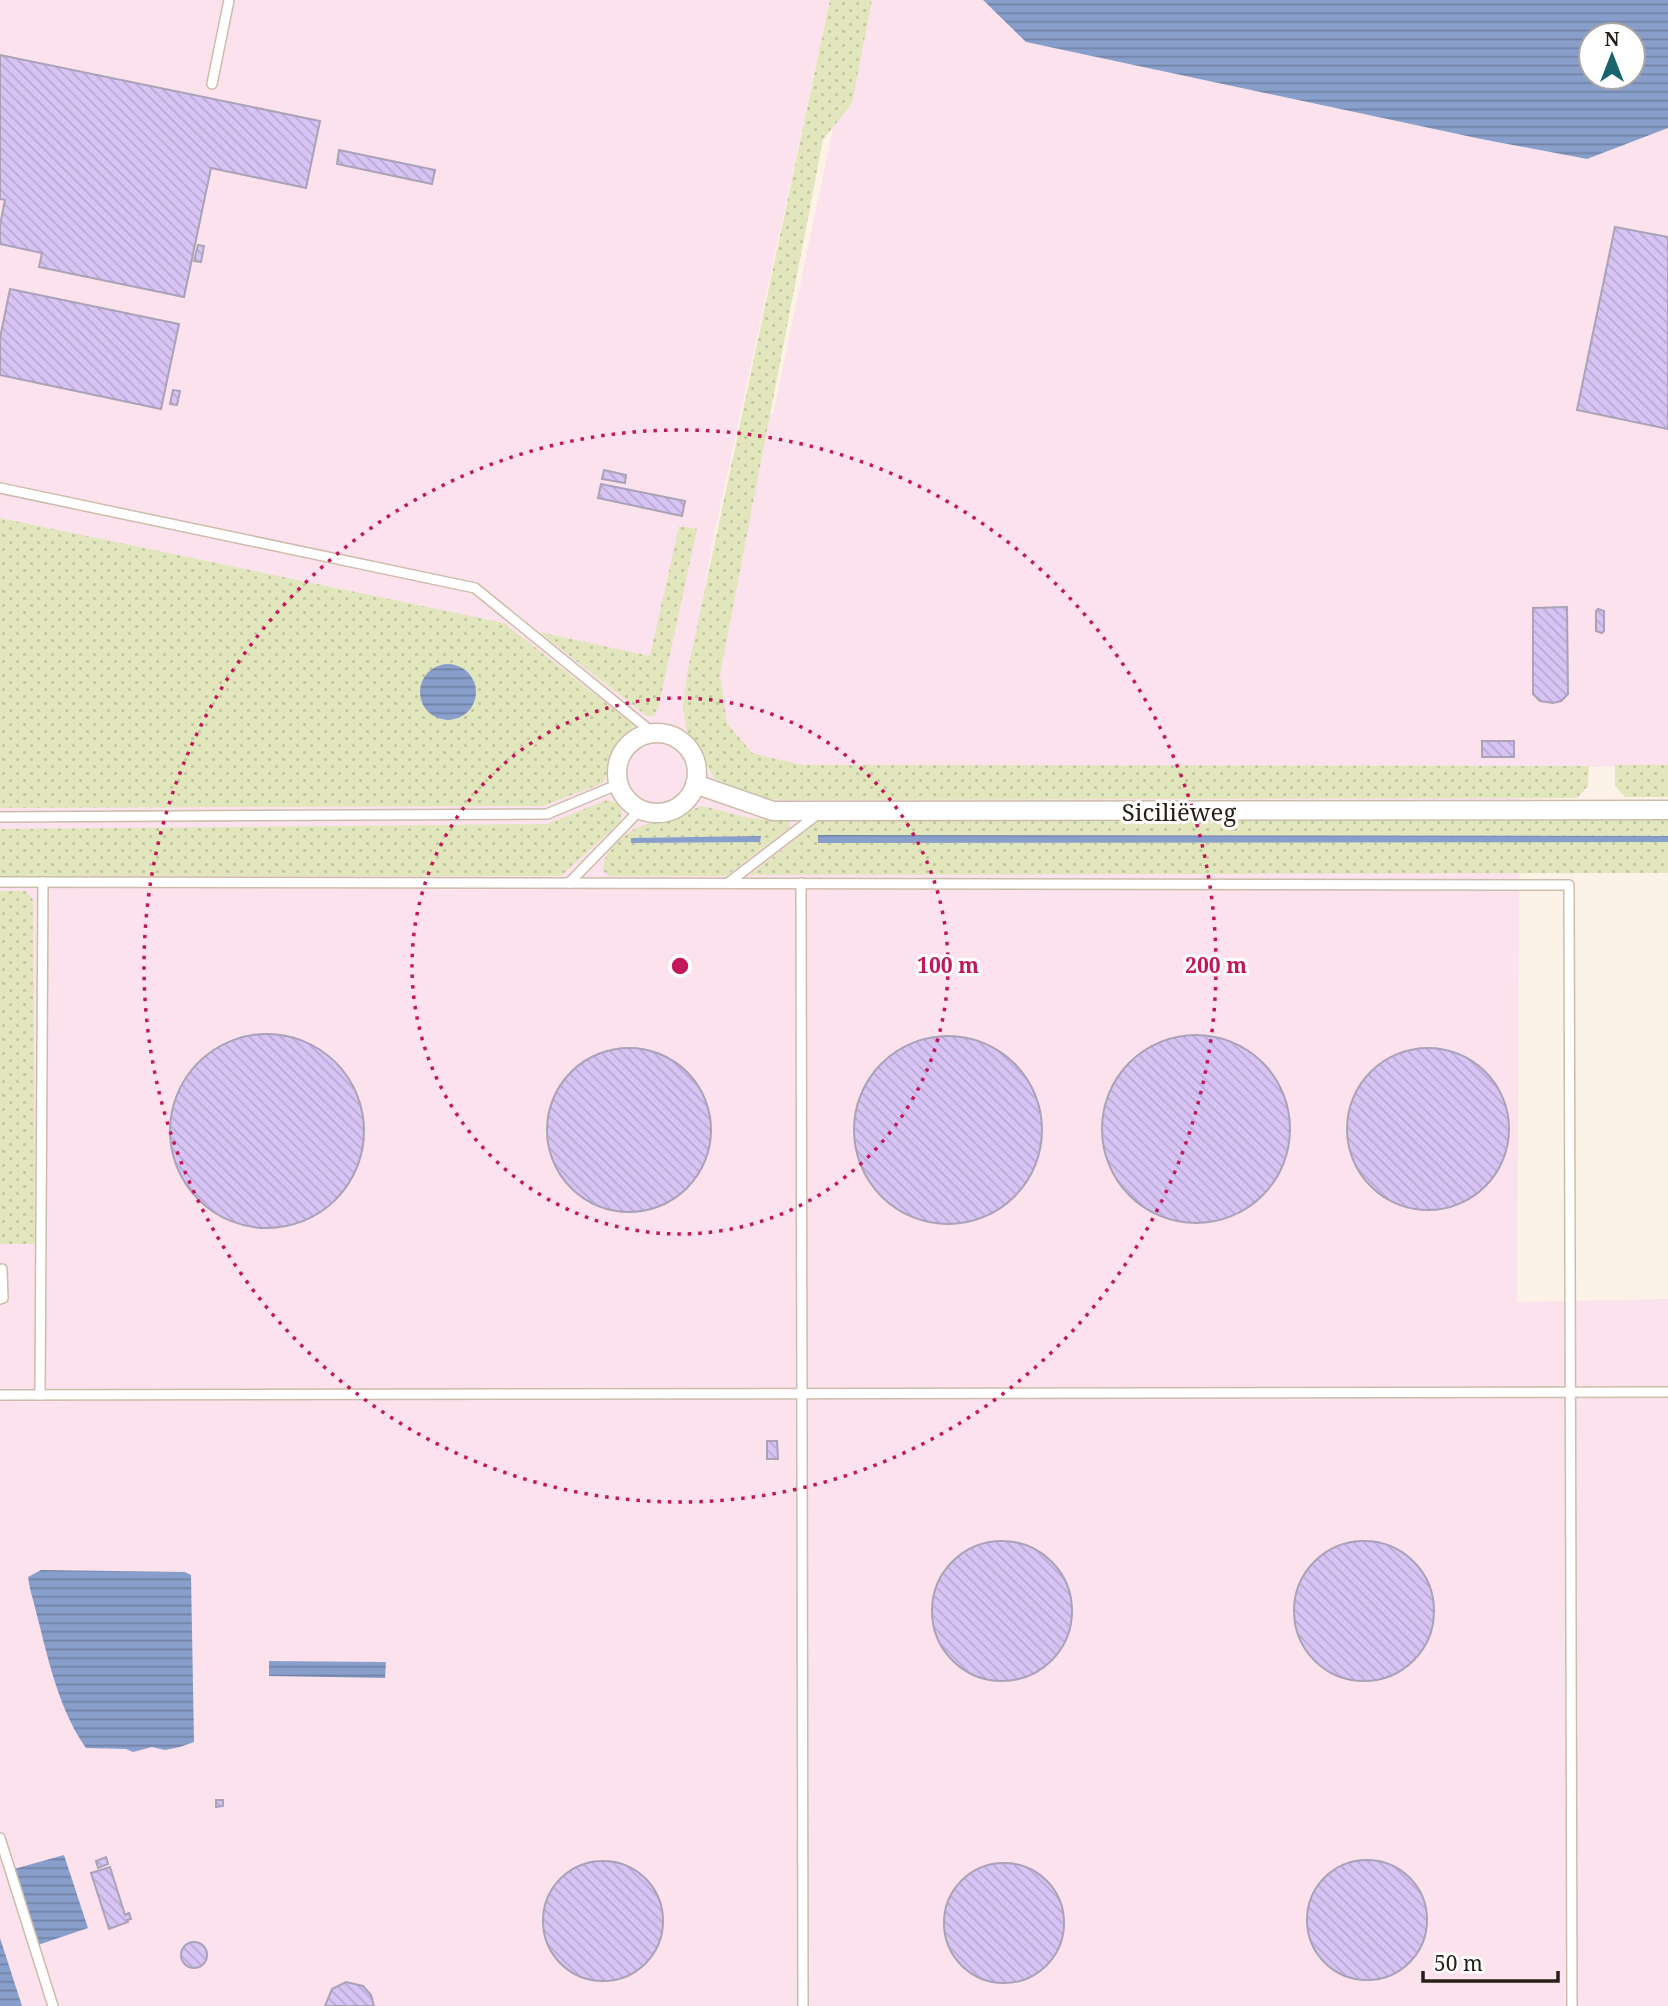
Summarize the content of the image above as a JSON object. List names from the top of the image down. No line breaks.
{"streets":{"street":["Siciliëweg"]},"scale_bar":"50 m","north":"top","rings":["100 m","200 m"]}
